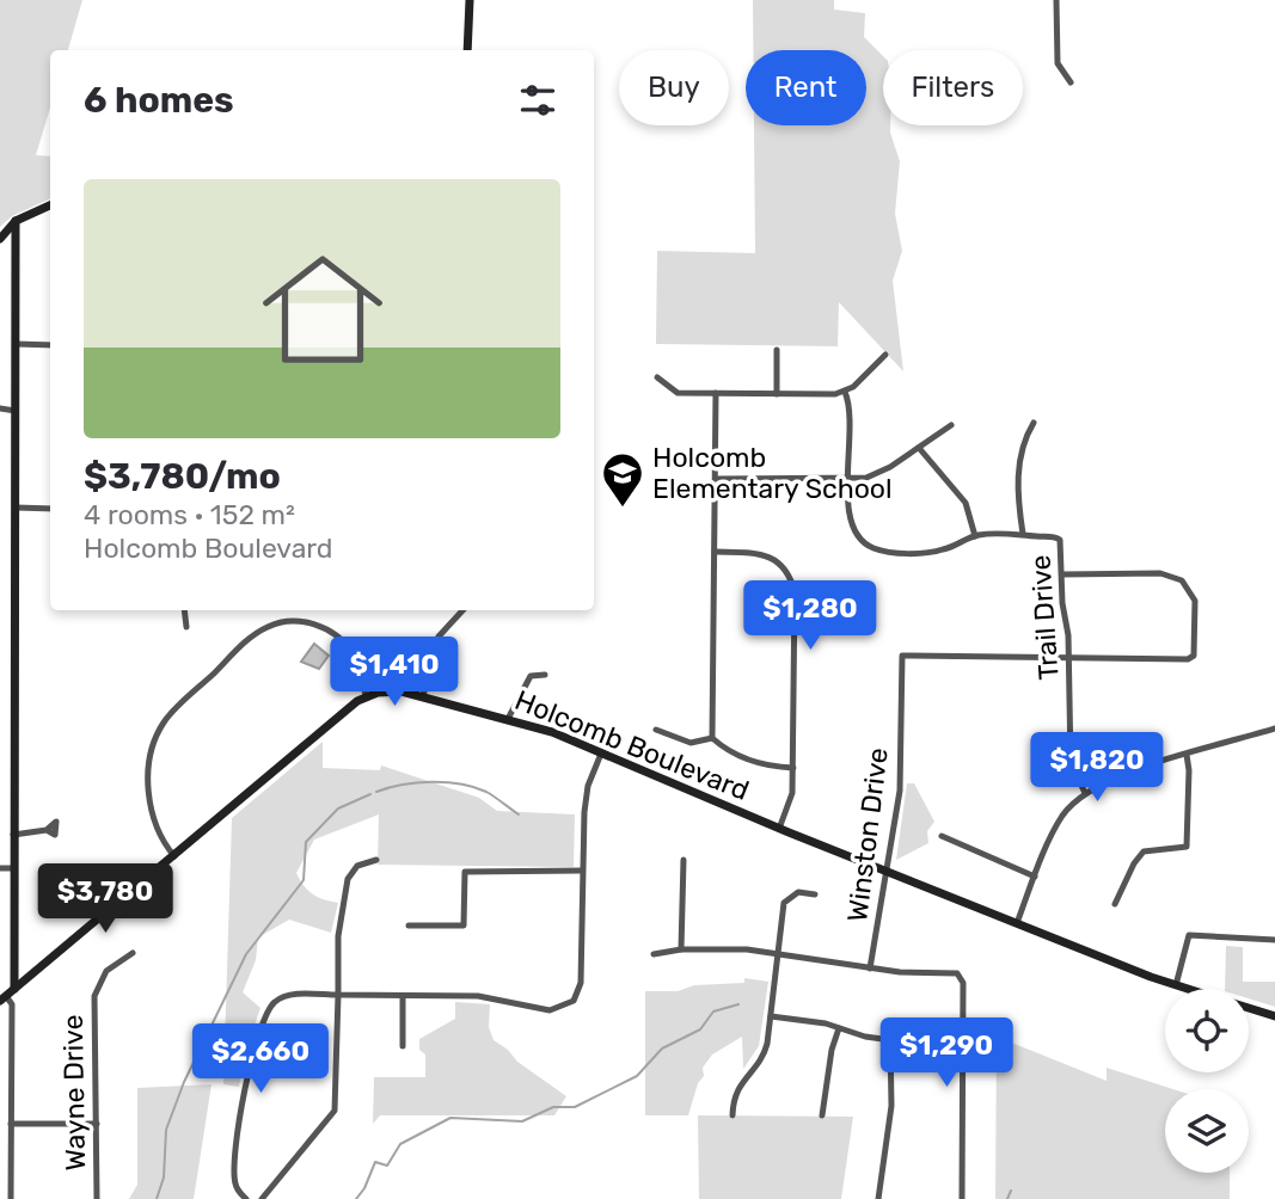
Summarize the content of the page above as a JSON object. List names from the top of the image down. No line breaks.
{"streets":{"street":["Trail Drive","Holcomb Boulevard","Winston Drive","Wayne Drive"]},"crossings":[["Trail Drive","Winston Drive"],["Holcomb Boulevard","Winston Drive"]],"places":{"school or university":["Holcomb Elementary School"]},"page":{"chip":["Buy","Rent","Filters"],"heading":"6 homes","list":[{"name":"$3,780/mo","note":"4 rooms · 152 m² · Holcomb Boulevard"}],"price":["$1,280","$1,410","$1,820","$3,780","$1,290","$2,660"]}}
